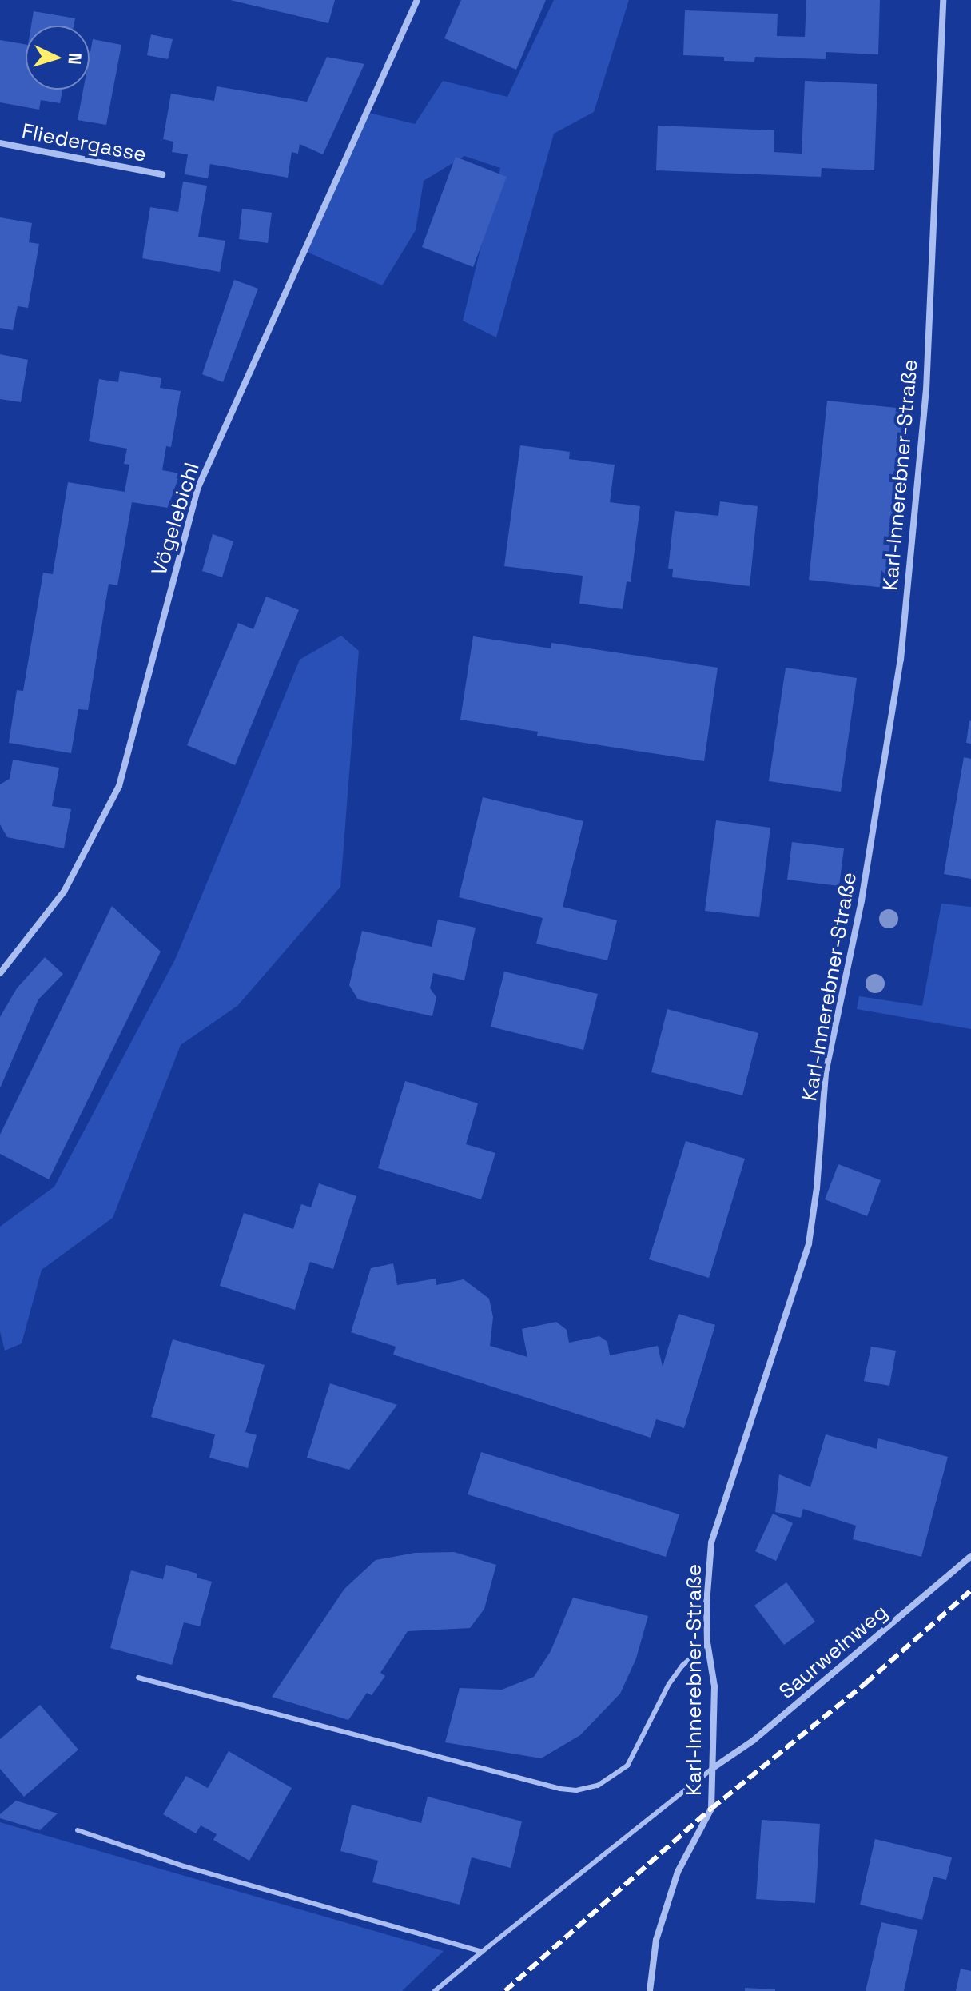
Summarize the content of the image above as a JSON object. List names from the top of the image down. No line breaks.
{"streets":{"street":["Fliedergasse","Karl-Innerebner-Straße","Vögelebichl","Saurweinweg"]},"crossings":[["Karl-Innerebner-Straße","Saurweinweg"]],"north":"right"}
